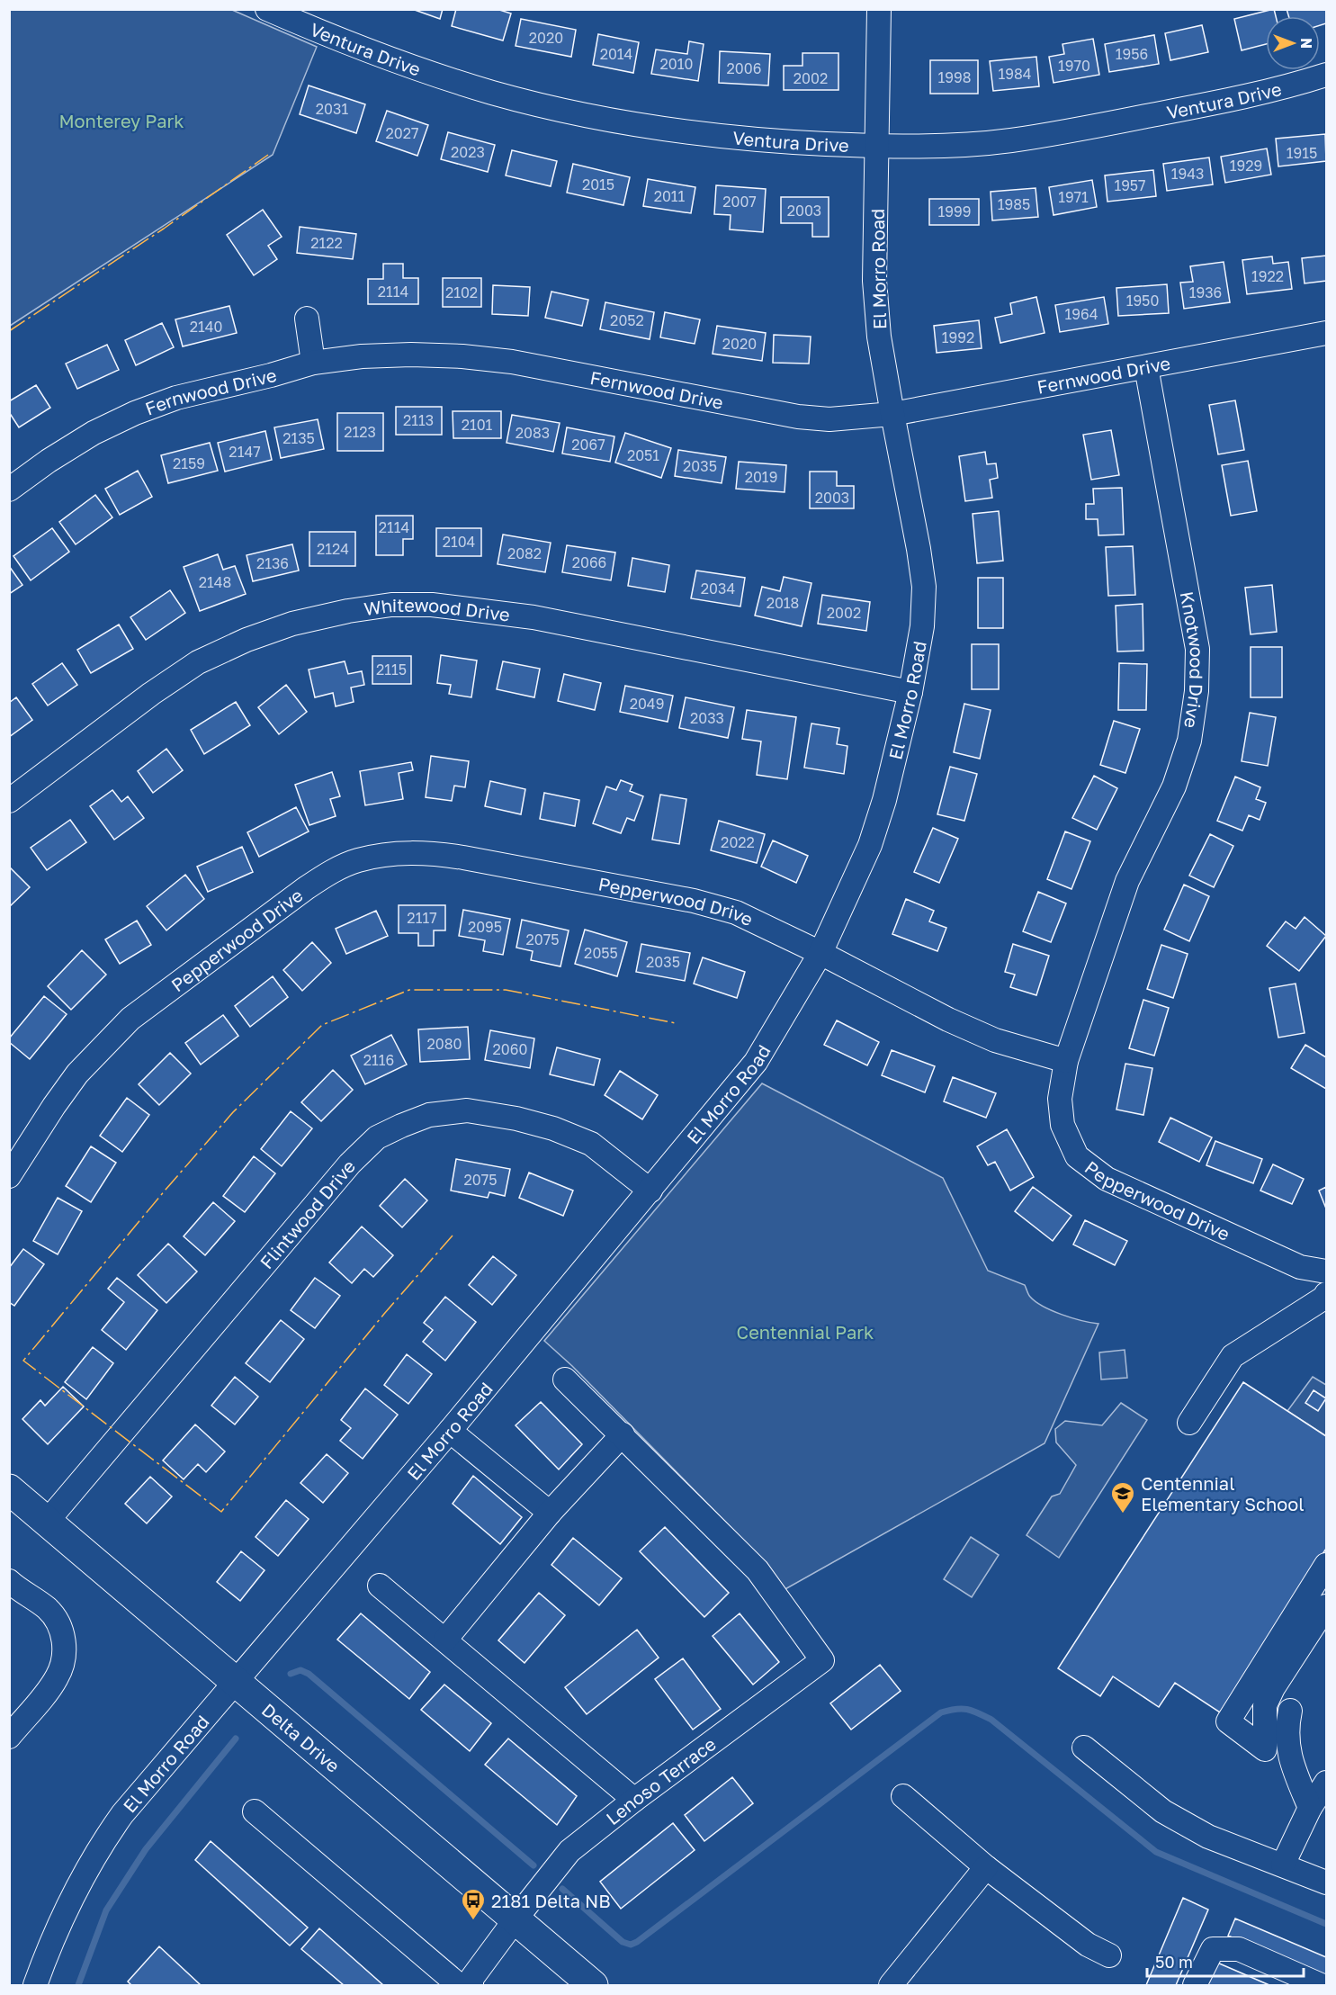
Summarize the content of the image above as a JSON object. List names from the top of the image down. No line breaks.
{"streets":{"main road":["Delta Drive"],"street":["Ventura Drive","El Morro Road","Fernwood Drive","Whitewood Drive","Knotwood Drive","Pepperwood Drive","Flintwood Drive","Lenoso Terrace"]},"crossings":[["Ventura Drive","El Morro Road"],["El Morro Road","Fernwood Drive"],["El Morro Road","Whitewood Drive"],["El Morro Road","Pepperwood Drive"],["El Morro Road","Flintwood Drive"],["El Morro Road","Delta Drive"],["Fernwood Drive","Knotwood Drive"],["Knotwood Drive","Pepperwood Drive"],["Flintwood Drive","Delta Drive"],["Delta Drive","Lenoso Terrace"]],"parks":["Monterey Park","Centennial Park"],"places":{"school or university":["Centennial Elementary School"],"bus stop":["2181 Delta NB"]},"house_numbers":["2020","2014","1956","2010","1970","2006","1984","1998","2002","2031","2027","2023","1915","1929","1943","2015","1957","2011","1971","2007","1985","2003","1999","2122","1922","2114","2102","1936","1950","1964","2052","2140","1992","2020","2113","2101","2123","2083","2135","2067","2147","2051","2159","2035","2019","2003","2114","2104","2124","2082","2066","2136","2148","2034","2018","2002","2115","2049","2033","2022","2117","2095","2075","2055","2035","2080","2060","2116","2075"],"scale_bar":"50 m","north":"right"}
